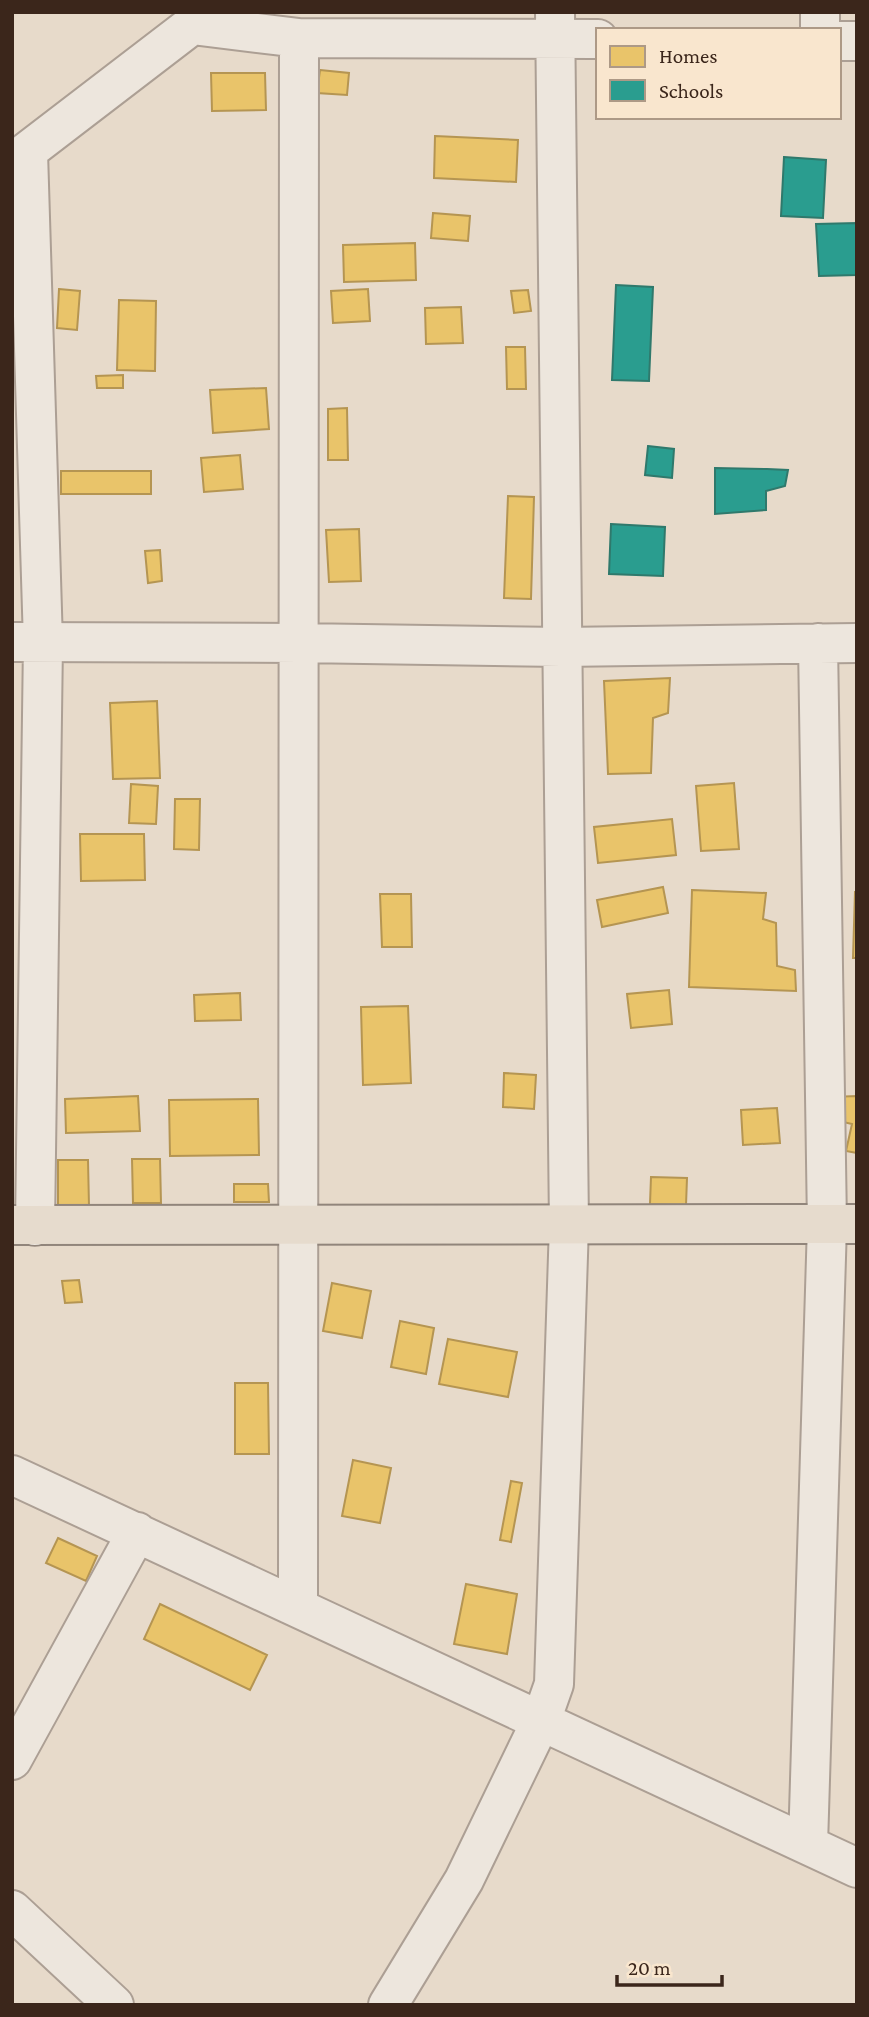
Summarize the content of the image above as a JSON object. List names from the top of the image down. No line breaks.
{"legend":["Homes","Schools"],"scale_bar":"20 m"}
